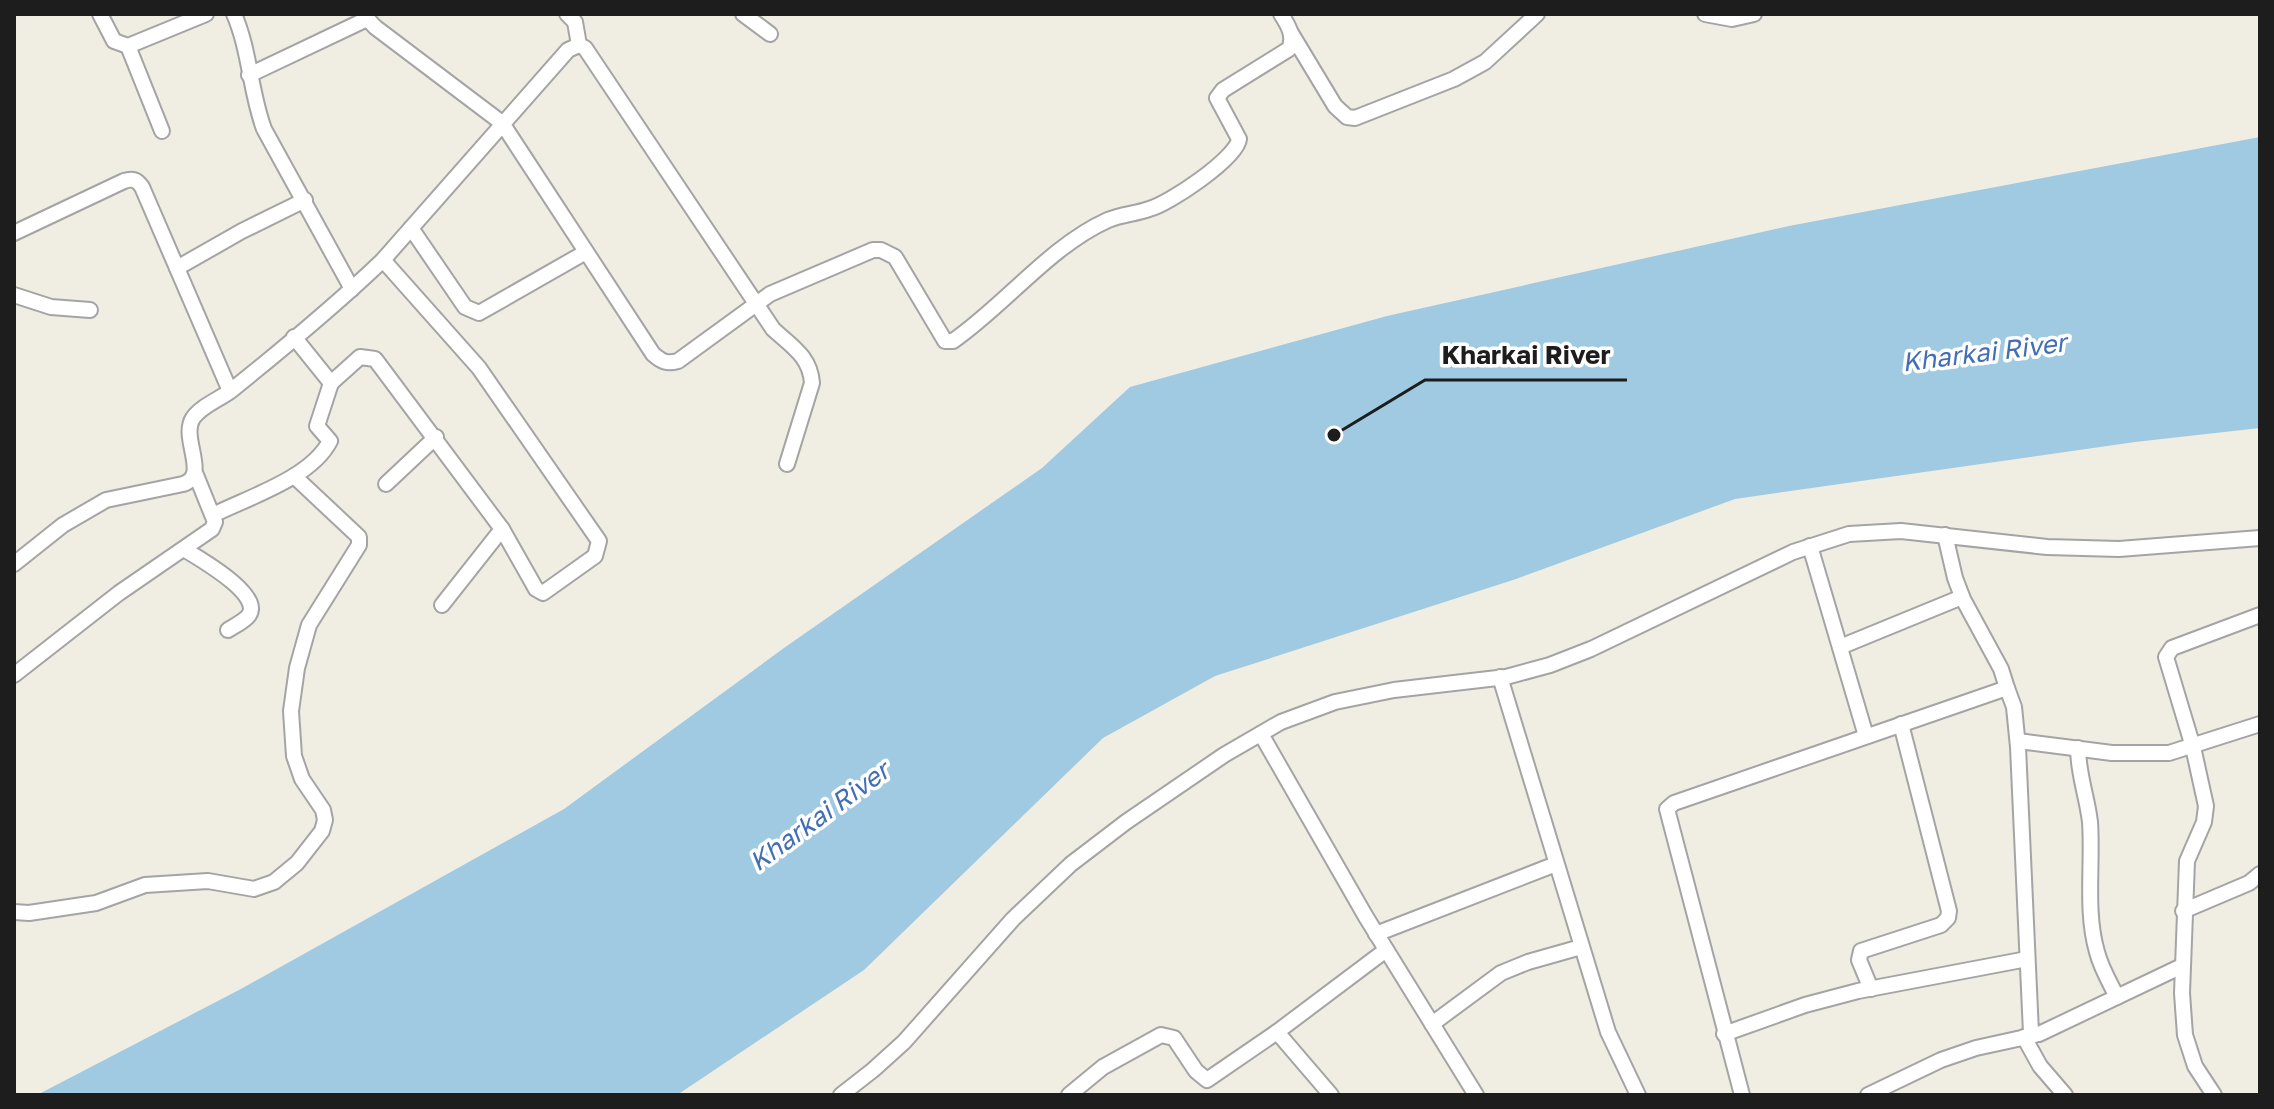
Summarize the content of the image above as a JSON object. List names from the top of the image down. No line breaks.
{"water":["Kharkai River"],"places":["Kharkai River"]}
